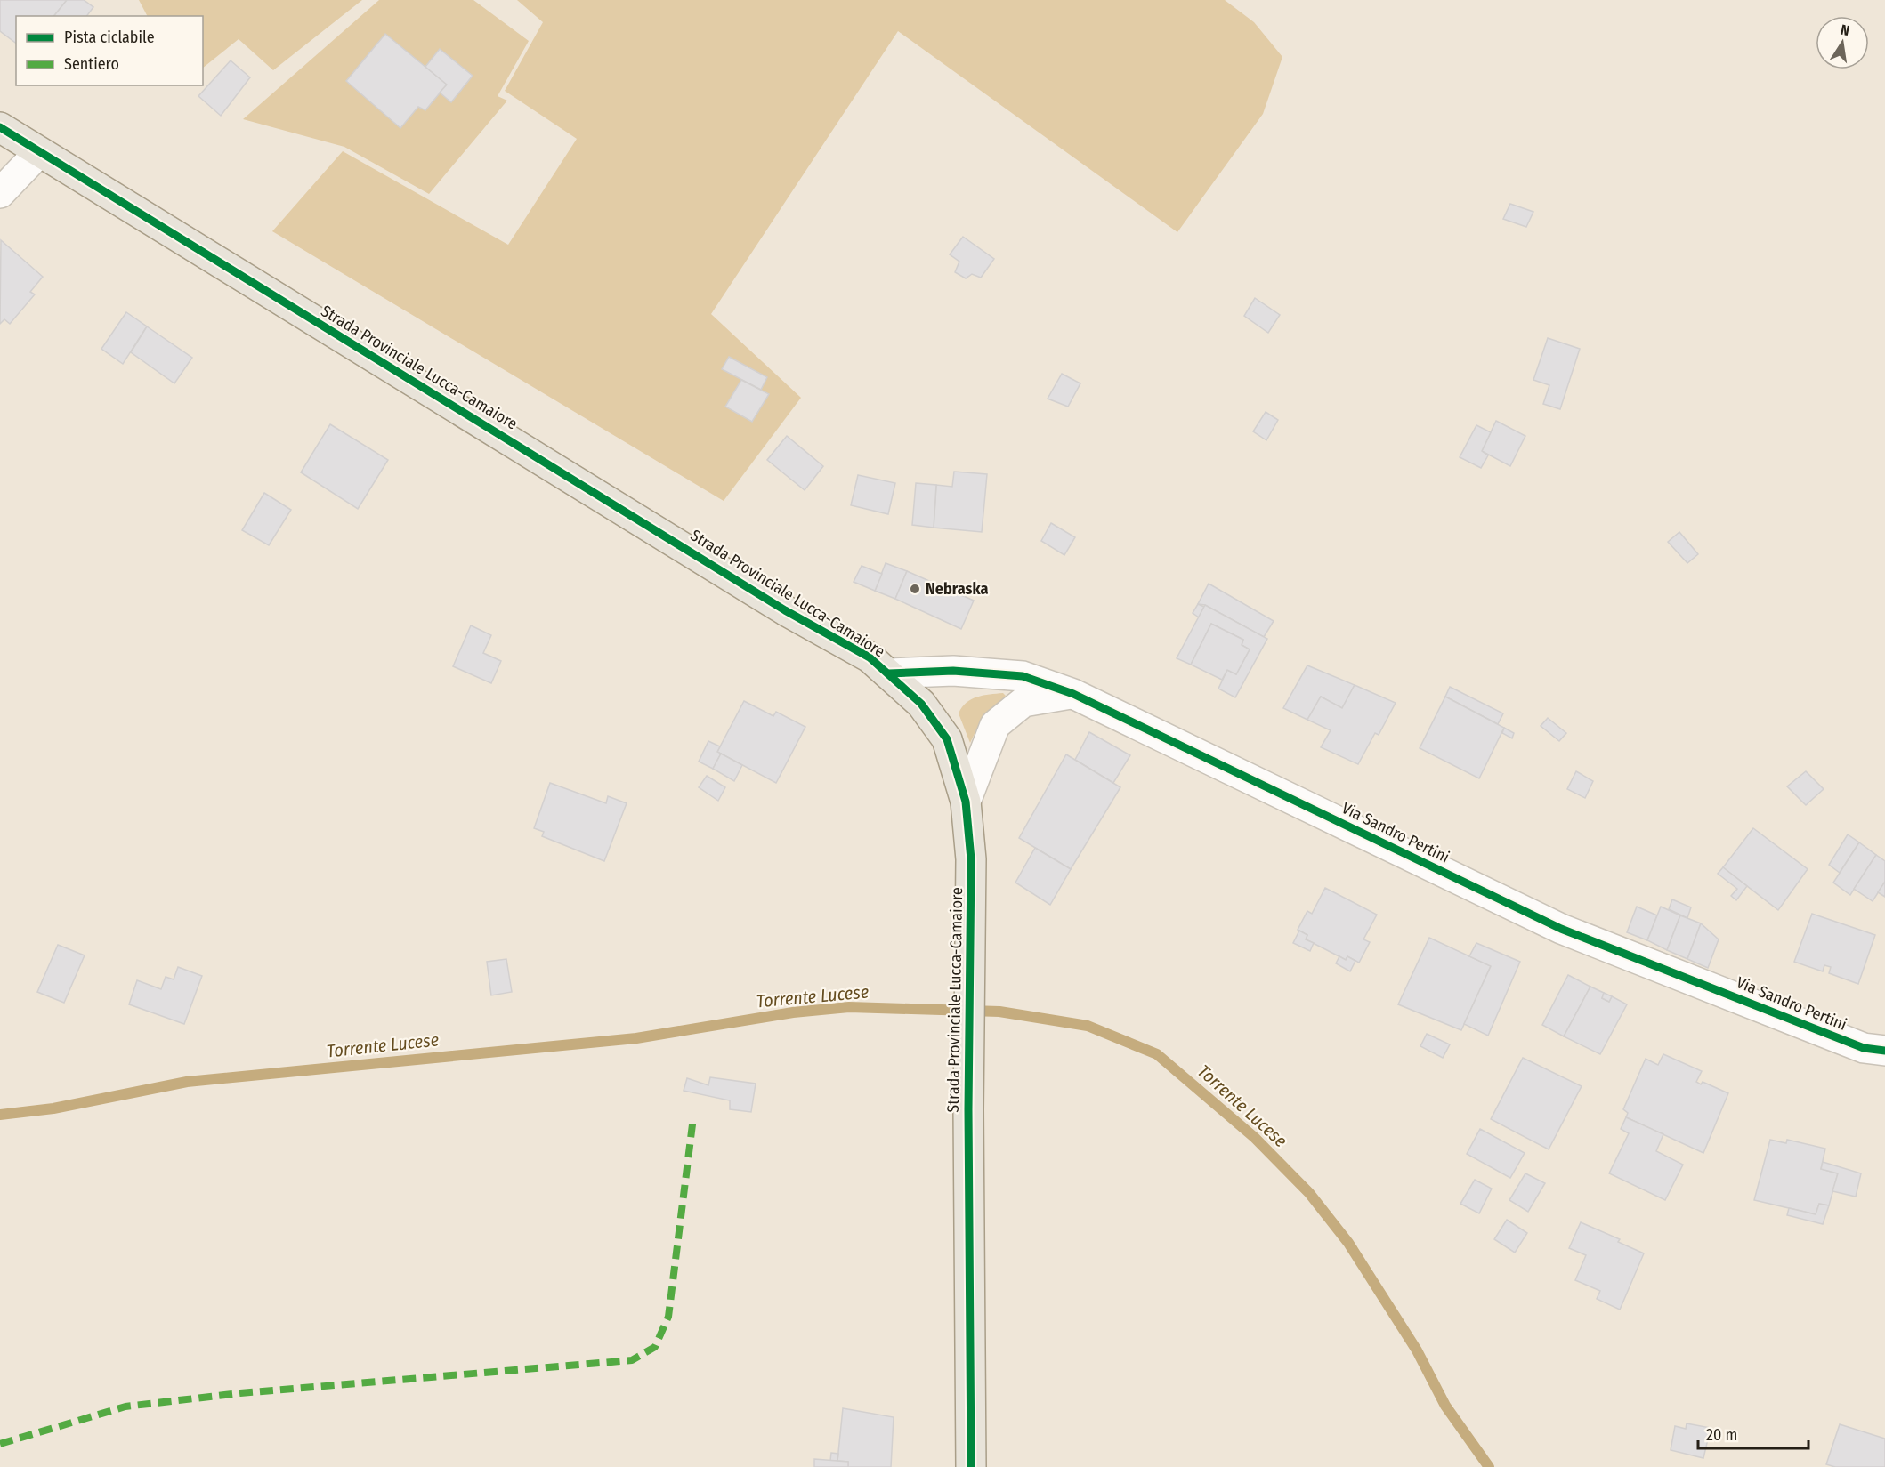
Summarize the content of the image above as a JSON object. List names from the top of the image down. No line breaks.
{"streets":{"main road":["Strada Provinciale Lucca-Camaiore"],"street":["Via Sandro Pertini"]},"crossings":[["Strada Provinciale Lucca-Camaiore","Via Sandro Pertini"]],"water":["Torrente Lucese"],"places":["Nebraska"],"legend":["Pista ciclabile","Sentiero"],"scale_bar":"20 m","north":"top"}
